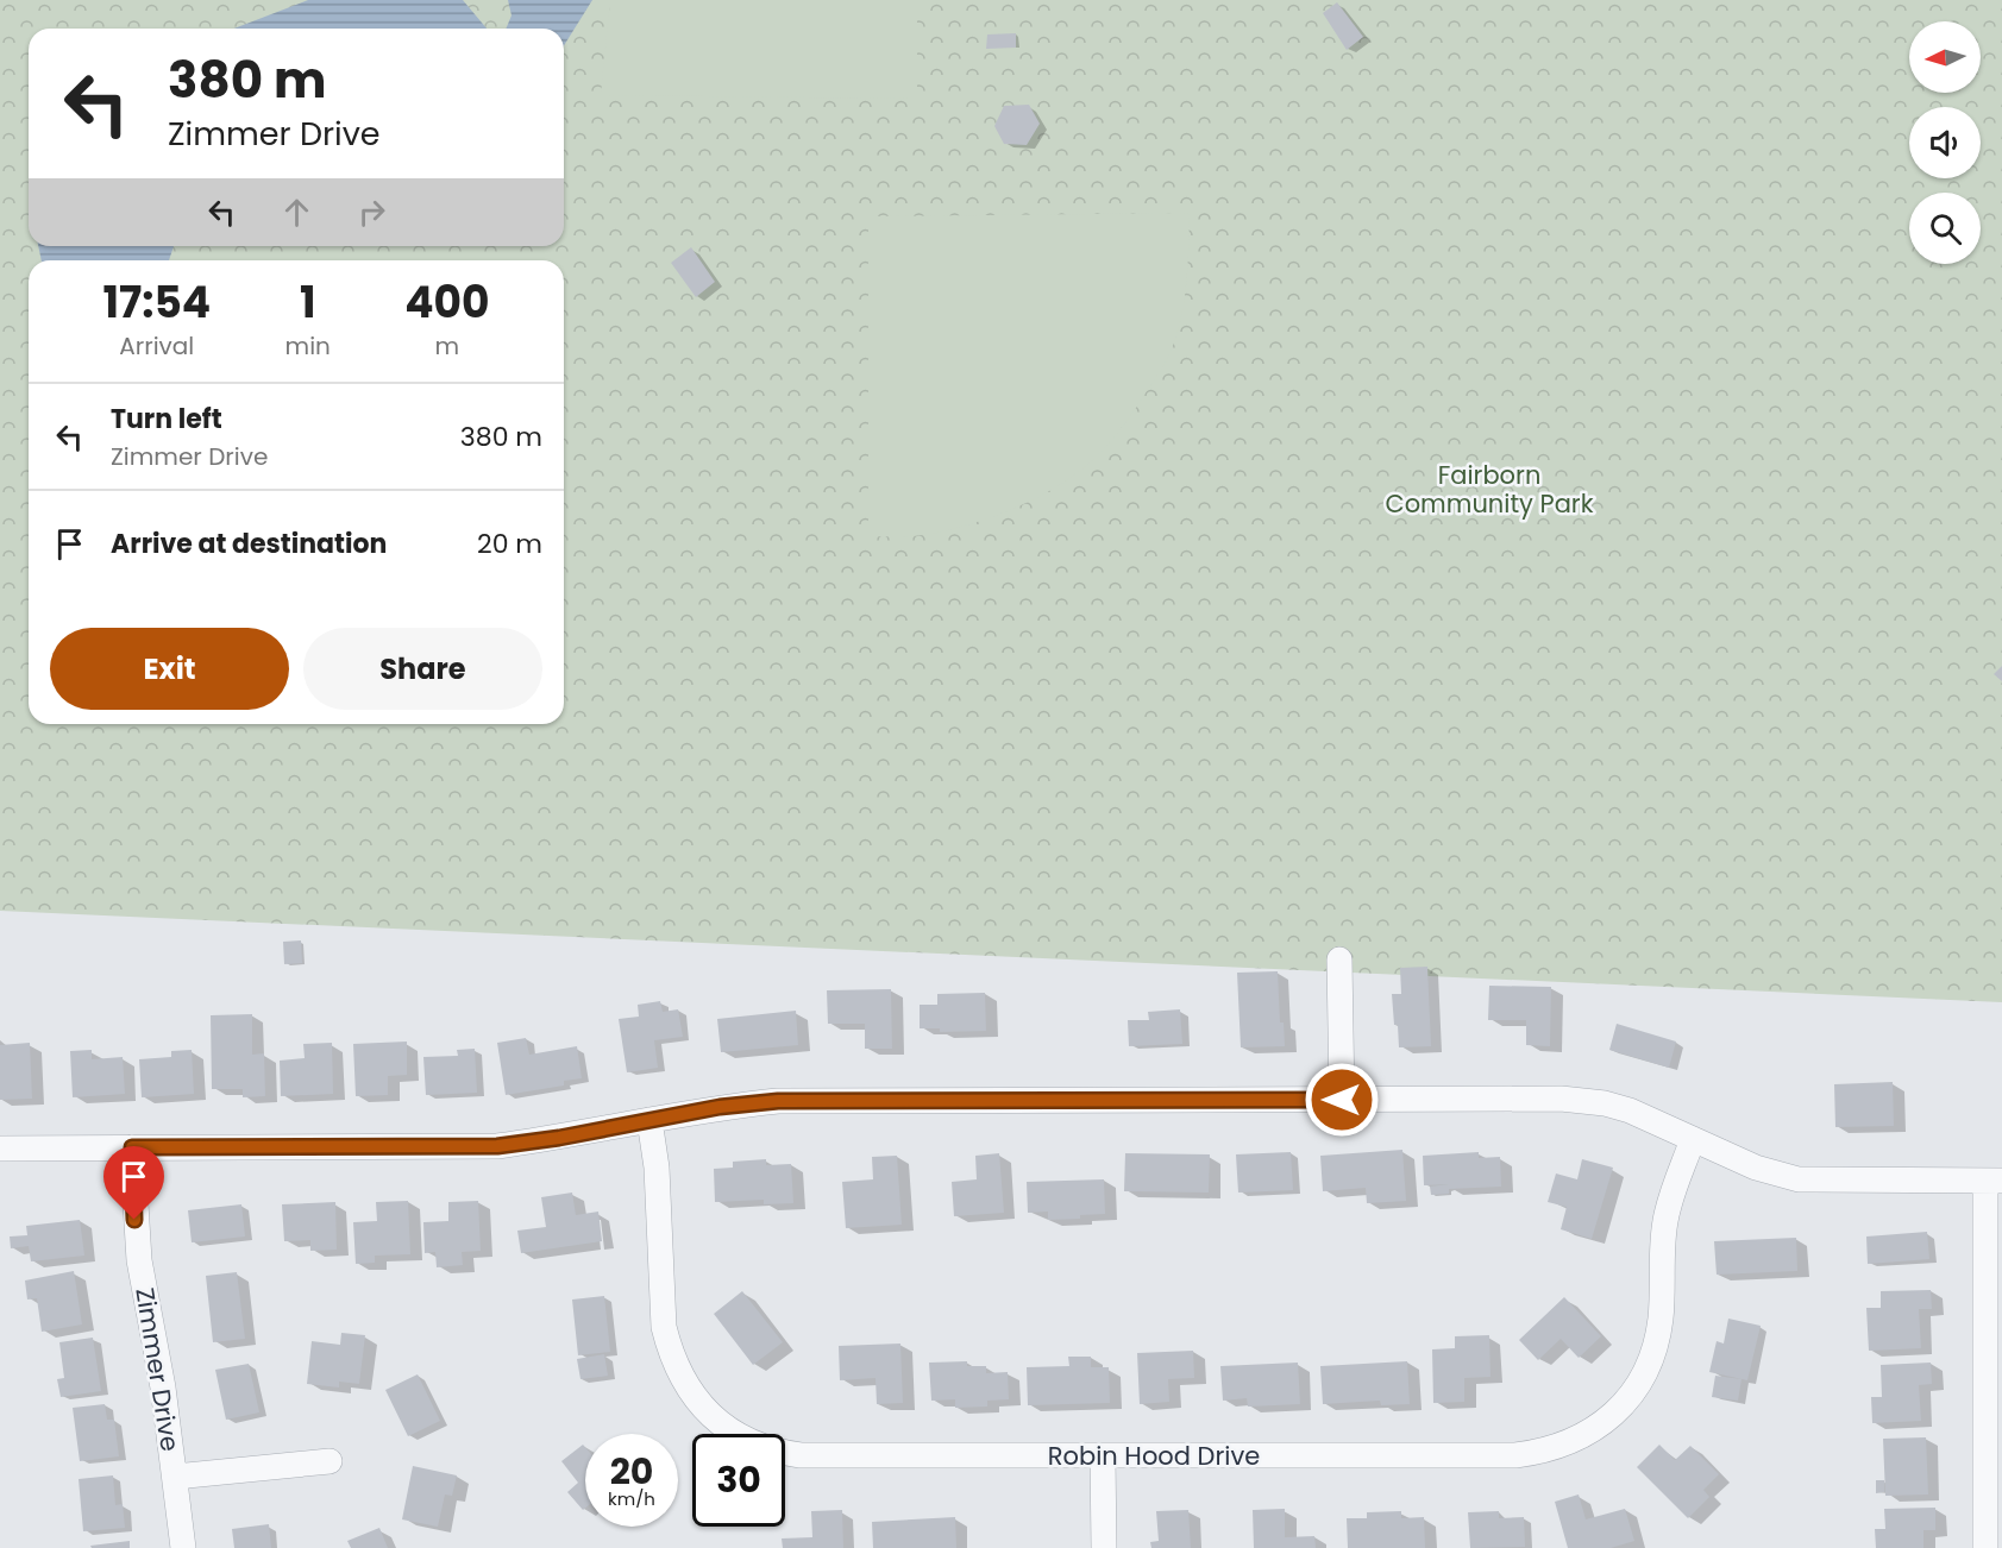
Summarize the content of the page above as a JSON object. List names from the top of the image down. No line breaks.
{"streets":{"street":["Zimmer Drive","Robin Hood Drive"]},"parks":["Fairborn Community Park"],"north":"left","page":{"turn":["380 m","Zimmer Drive"],"eta":["17:54","Arrival","1","min","400","m"],"list":[{"name":"Turn left","note":"Zimmer Drive","value":"380 m"},{"name":"Arrive at destination","value":"20 m"}],"buttons":["Exit","Share"],"speed":"20 km/h","limit":"30"}}
